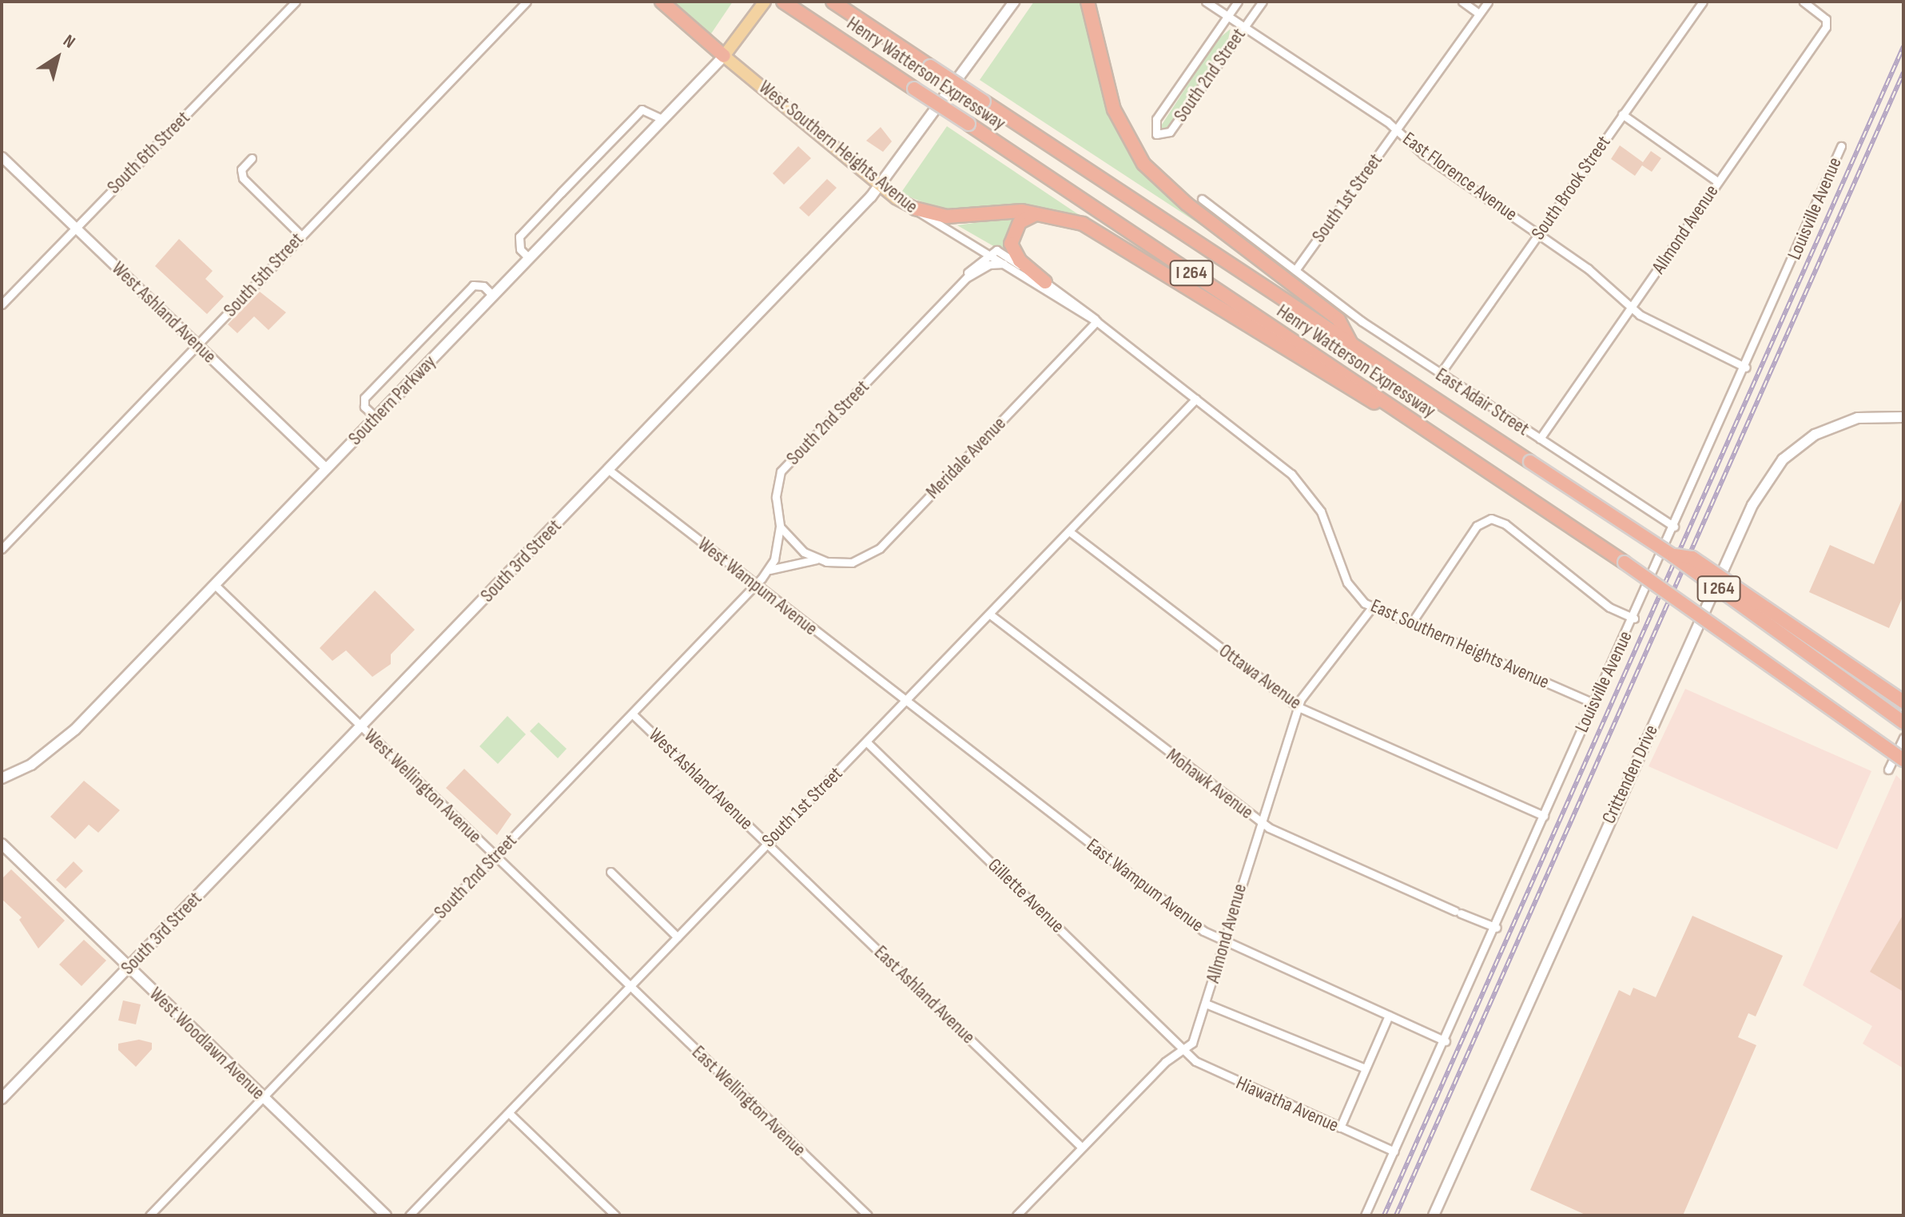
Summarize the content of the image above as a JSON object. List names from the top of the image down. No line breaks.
{"streets":{"highway":["Henry Watterson Expressway","I 264"],"main road":["West Southern Heights Avenue","Southern Parkway","South 3rd Street","Crittenden Drive","West Woodlawn Avenue"],"street":["South 2nd Street","South 6th Street","East Florence Avenue","South Brook Street","South 1st Street","Louisville Avenue","Allmond Avenue","South 5th Street","West Ashland Avenue","East Adair Street","Meridale Avenue","West Wampum Avenue","East Southern Heights Avenue","Ottawa Avenue","Mohawk Avenue","West Wellington Avenue","East Wampum Avenue","Gillette Avenue","East Ashland Avenue","East Wellington Avenue","Hiawatha Avenue"]},"crossings":[["South 2nd Street","West Southern Heights Avenue"],["South 2nd Street","East Florence Avenue"],["South 2nd Street","West Ashland Avenue"],["South 2nd Street","Meridale Avenue"],["South 2nd Street","West Wampum Avenue"],["South 2nd Street","West Wellington Avenue"],["South 2nd Street","West Woodlawn Avenue"],["West Southern Heights Avenue","South 1st Street"],["West Southern Heights Avenue","Southern Parkway"],["West Southern Heights Avenue","Meridale Avenue"],["West Southern Heights Avenue","South 3rd Street"],["West Southern Heights Avenue","East Southern Heights Avenue"],["South 6th Street","West Ashland Avenue"],["East Florence Avenue","South Brook Street"],["East Florence Avenue","South 1st Street"],["East Florence Avenue","Louisville Avenue"],["East Florence Avenue","Allmond Avenue"],["South Brook Street","East Adair Street"],["South 1st Street","West Ashland Avenue"],["South 1st Street","East Adair Street"],["South 1st Street","West Wampum Avenue"],["South 1st Street","East Southern Heights Avenue"],["South 1st Street","Ottawa Avenue"],["South 1st Street","Mohawk Avenue"],["South 1st Street","West Wellington Avenue"],["South 1st Street","East Wampum Avenue"],["South 1st Street","Gillette Avenue"],["South 1st Street","East Ashland Avenue"],["South 1st Street","East Wellington Avenue"],["Louisville Avenue","East Adair Street"],["Louisville Avenue","East Southern Heights Avenue"],["Louisville Avenue","Ottawa Avenue"],["Louisville Avenue","Mohawk Avenue"],["Louisville Avenue","East Wampum Avenue"],["Louisville Avenue","Hiawatha Avenue"],["Allmond Avenue","East Adair Street"],["Allmond Avenue","East Southern Heights Avenue"],["Allmond Avenue","Ottawa Avenue"],["Allmond Avenue","Mohawk Avenue"],["Allmond Avenue","East Wampum Avenue"],["Allmond Avenue","Gillette Avenue"],["Allmond Avenue","East Ashland Avenue"],["Allmond Avenue","Hiawatha Avenue"],["South 5th Street","West Ashland Avenue"],["West Ashland Avenue","Southern Parkway"],["West Ashland Avenue","East Ashland Avenue"],["Southern Parkway","West Wellington Avenue"],["South 3rd Street","West Wampum Avenue"],["South 3rd Street","West Wellington Avenue"],["South 3rd Street","West Woodlawn Avenue"],["West Wampum Avenue","East Wampum Avenue"],["West Wellington Avenue","East Wellington Avenue"],["Gillette Avenue","Hiawatha Avenue"]],"north":"top right"}
